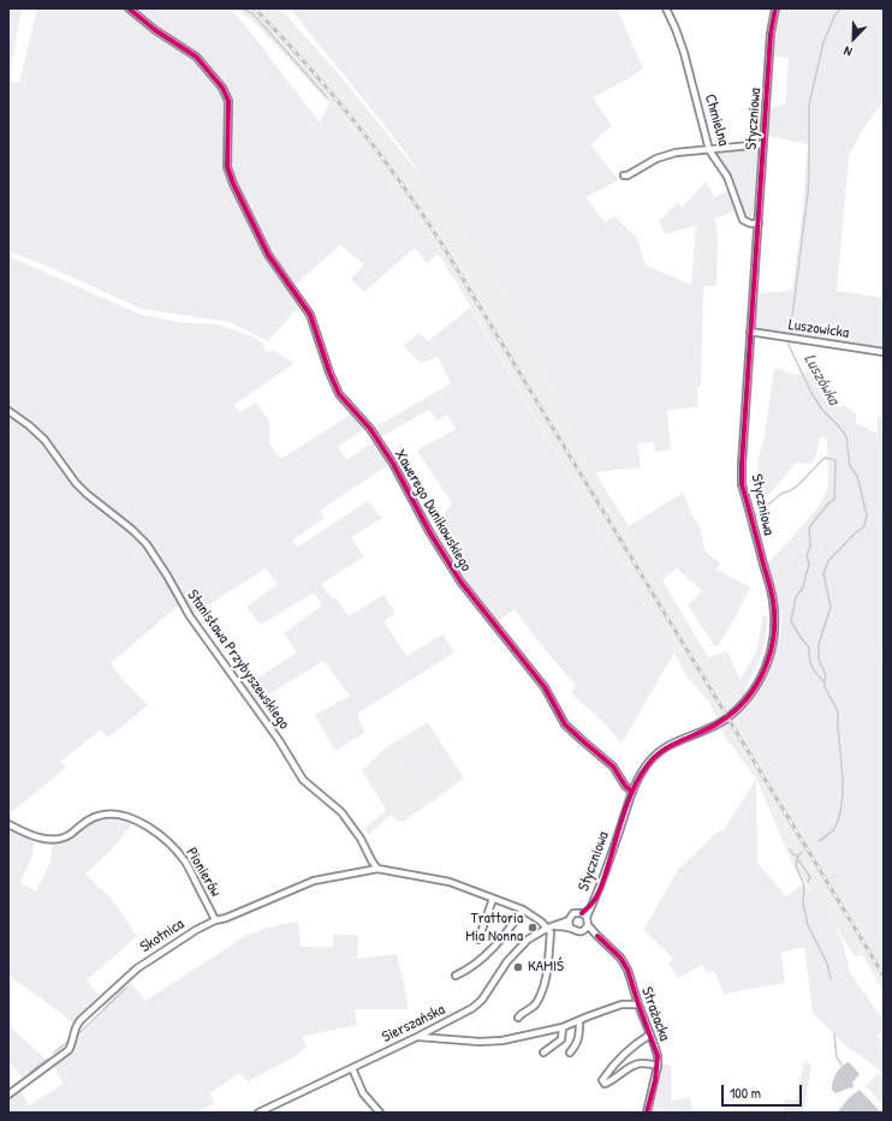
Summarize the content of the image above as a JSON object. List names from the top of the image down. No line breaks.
{"streets":{"street":["Styczniowa","Chmielna","Luszowicka","Xawerego Dunikowskiego","Stanisława Przybyszewskiego","Pionierów","Skotnica","Strażacka","Sierszańska"]},"crossings":[["Styczniowa","Chmielna"],["Styczniowa","Luszowicka"],["Styczniowa","Xawerego Dunikowskiego"],["Styczniowa","Strażacka"],["Styczniowa","Sierszańska"],["Stanisława Przybyszewskiego","Skotnica"],["Pionierów","Skotnica"],["Strażacka","Sierszańska"]],"water":["Luszówka"],"places":["Trattoria Mia Nonna","KAMIŚ"],"scale_bar":"100 m","north":"bottom left"}
